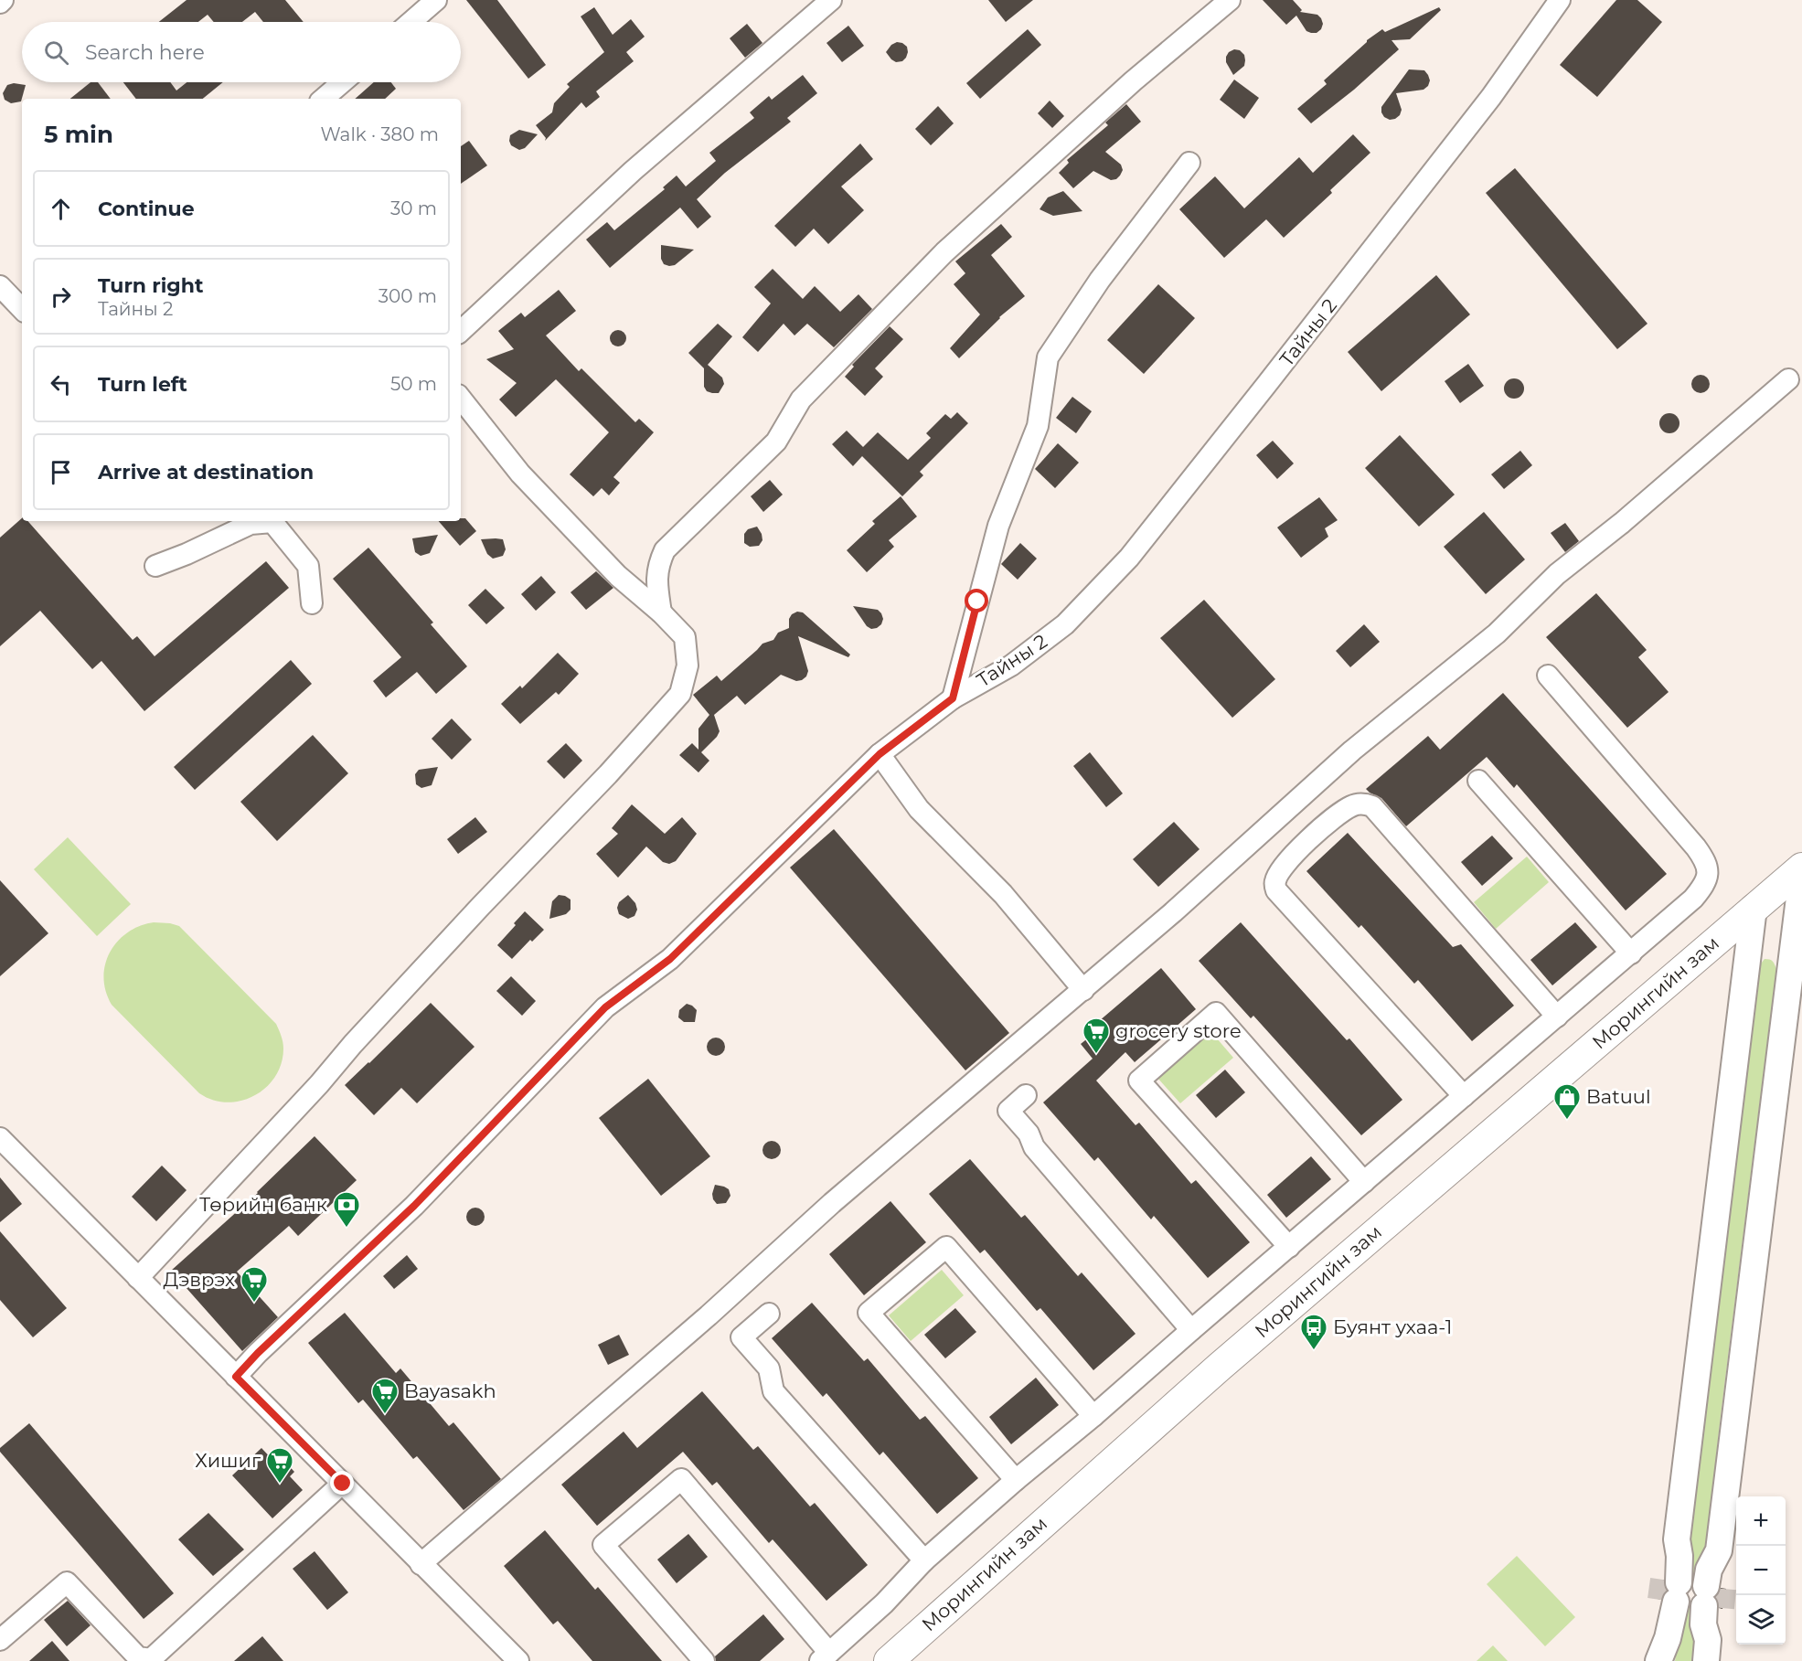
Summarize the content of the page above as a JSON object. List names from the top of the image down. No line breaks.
{"streets":{"main road":["Морингийн зам"],"street":["Тайны 2"]},"places":{"supermarket":["grocery store","Дэврэх","Bayasakh","Хишиг"],"shop":["Batuul"],"bank":["Төрийн банк"],"bus stop":["Буянт ухаа-1"]},"page":{"search":"Search here","heading":["5 min","Walk · 380 m"],"list":[["Continue","30 m"],["Turn right","Тайны 2","300 m"],["Turn left","50 m"],"Arrive at destination"],"map_buttons":["+","−"]}}
